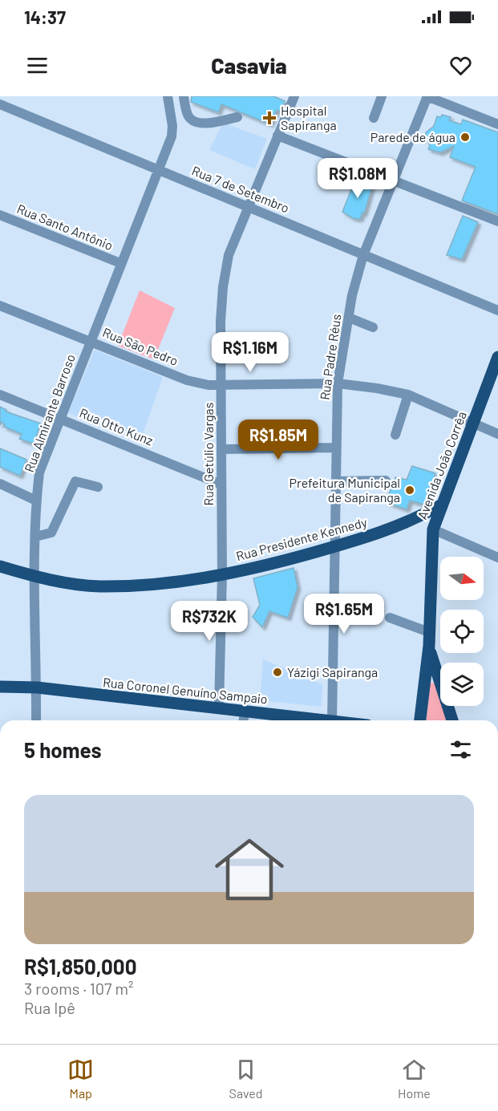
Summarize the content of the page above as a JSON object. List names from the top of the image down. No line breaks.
{"streets":{"main road":["Avenida João Corrêa","Rua Presidente Kennedy","Rua Coronel Genuíno Sampaio"],"street":["Rua 7 de Setembro","Rua Santo Antônio","Rua São Pedro","Rua Padre Réus","Rua Almirante Barroso","Rua Otto Kunz","Rua Getúlio Vargas"]},"crossings":[["Rua 7 de Setembro","Rua Padre Réus"],["Rua 7 de Setembro","Rua Almirante Barroso"],["Rua 7 de Setembro","Rua Getúlio Vargas"],["Rua Santo Antônio","Rua Almirante Barroso"],["Rua São Pedro","Rua Padre Réus"],["Rua São Pedro","Rua Almirante Barroso"],["Rua São Pedro","Rua Getúlio Vargas"],["Rua São Pedro","Avenida João Corrêa"],["Rua Padre Réus","Rua Presidente Kennedy"],["Rua Almirante Barroso","Rua Otto Kunz"],["Rua Almirante Barroso","Rua Presidente Kennedy"],["Rua Almirante Barroso","Rua Coronel Genuíno Sampaio"],["Rua Otto Kunz","Rua Getúlio Vargas"],["Rua Getúlio Vargas","Rua Presidente Kennedy"],["Rua Getúlio Vargas","Rua Coronel Genuíno Sampaio"],["Avenida João Corrêa","Rua Presidente Kennedy"]],"places":{"health":["Hospital Sapiranga"],"other":["Parede de água","Prefeitura Municipal de Sapiranga","Yázigi Sapiranga"]},"north":"right","page":{"status":"14:37","header":"Casavia","price":["R$1.08M","R$1.16M","R$1.85M","R$1.65M","R$732K"],"heading":"5 homes","list":[{"name":"R$1,850,000","note":"3 rooms · 107 m² · Rua Ipê"}],"tabs":["Map","Saved","Home"]}}
